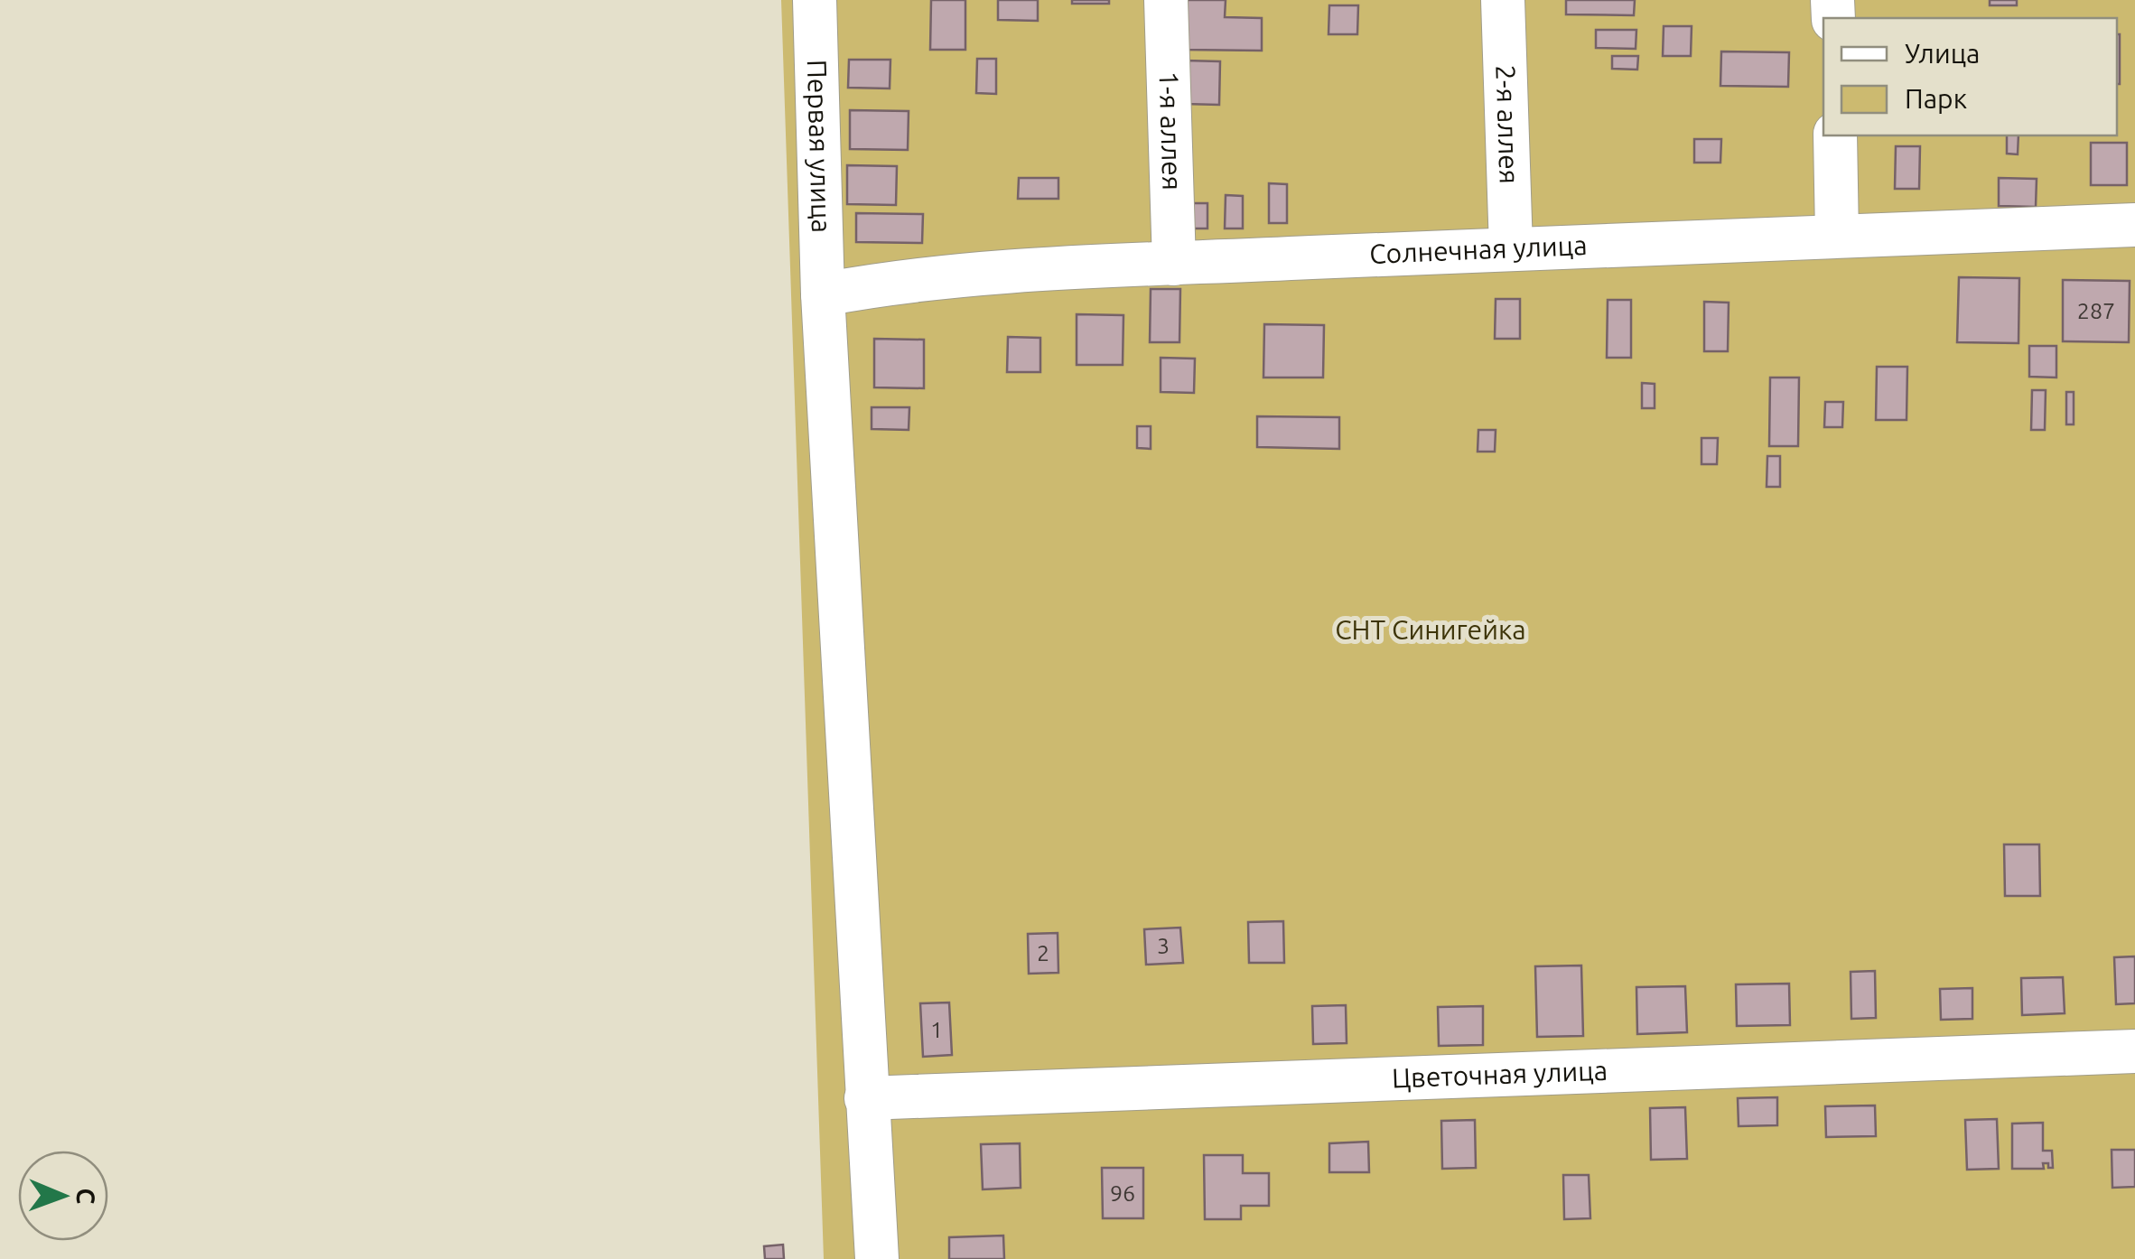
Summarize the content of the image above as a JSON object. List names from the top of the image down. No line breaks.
{"streets":{"street":["2-я аллея","1-я аллея","Первая улица","Солнечная улица","Цветочная улица"]},"crossings":[["2-я аллея","Солнечная улица"],["1-я аллея","Солнечная улица"],["Первая улица","Солнечная улица"],["Первая улица","Цветочная улица"]],"parks":["СНТ Синигейка"],"house_numbers":["287","3","2","1","96"],"legend":["Улица","Парк"],"north":"right"}
